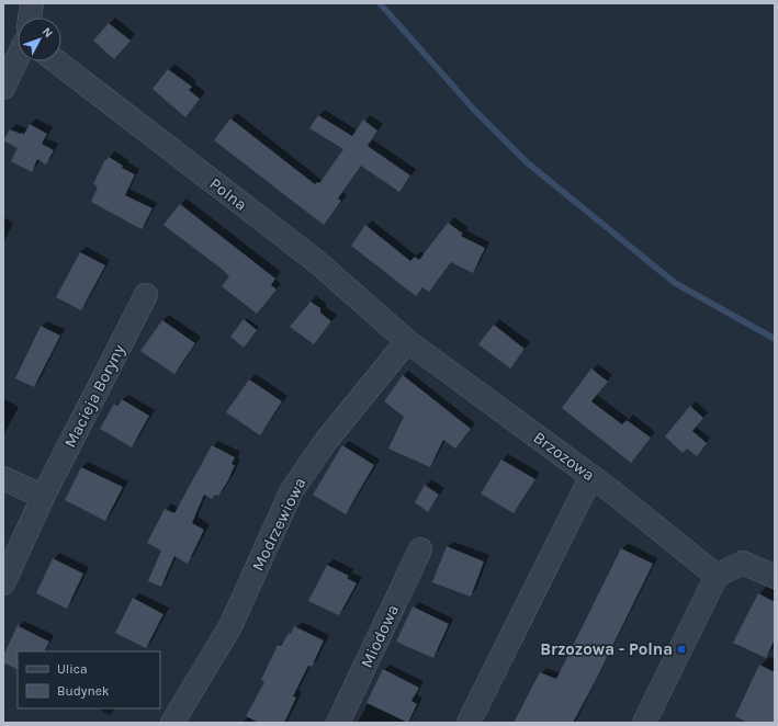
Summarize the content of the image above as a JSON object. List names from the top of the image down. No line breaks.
{"streets":{"street":["Polna","Macieja Boryny","Brzozowa","Modrzewiowa","Miodowa"]},"crossings":[["Polna","Brzozowa"],["Polna","Modrzewiowa"],["Brzozowa","Modrzewiowa"]],"places":{"transit":["Brzozowa - Polna"]},"legend":["Ulica","Budynek"],"north":"top right"}
